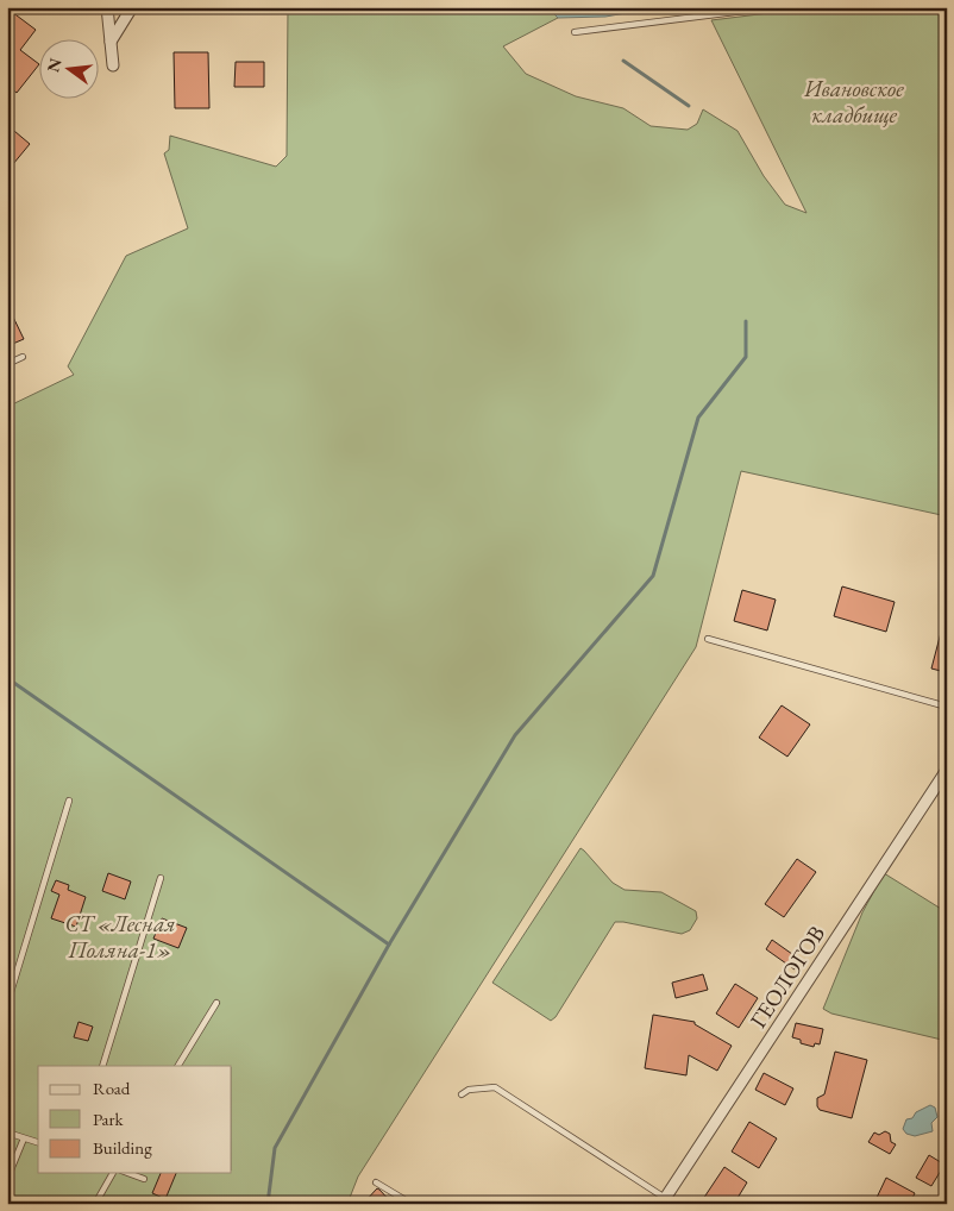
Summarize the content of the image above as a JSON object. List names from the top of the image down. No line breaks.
{"streets":{"street":["ГЕОЛОГОВ"]},"parks":["Ивановское кладбище","СТ «Лесная Поляна-1»"],"legend":["Road","Park","Building"],"north":"left"}
